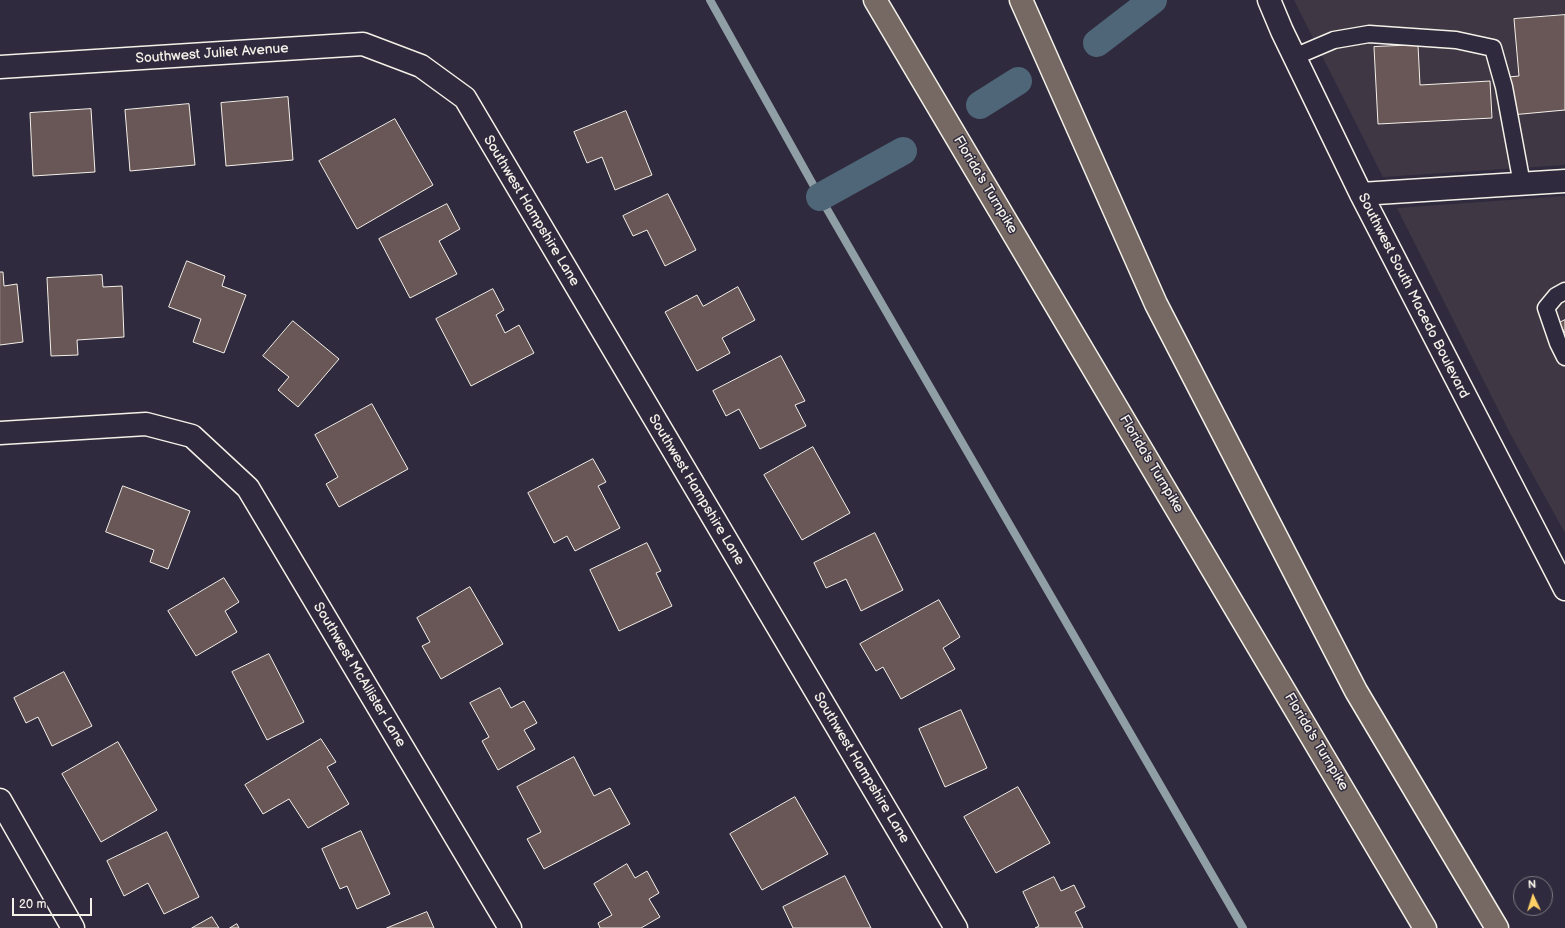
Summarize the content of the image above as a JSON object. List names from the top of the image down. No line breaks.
{"streets":{"highway":["Florida's Turnpike"],"street":["Southwest Juliet Avenue","Southwest Hampshire Lane","Southwest South Macedo Boulevard","Southwest McAllister Lane"]},"crossings":[["Southwest Juliet Avenue","Southwest Hampshire Lane"]],"scale_bar":"20 m","north":"top"}
